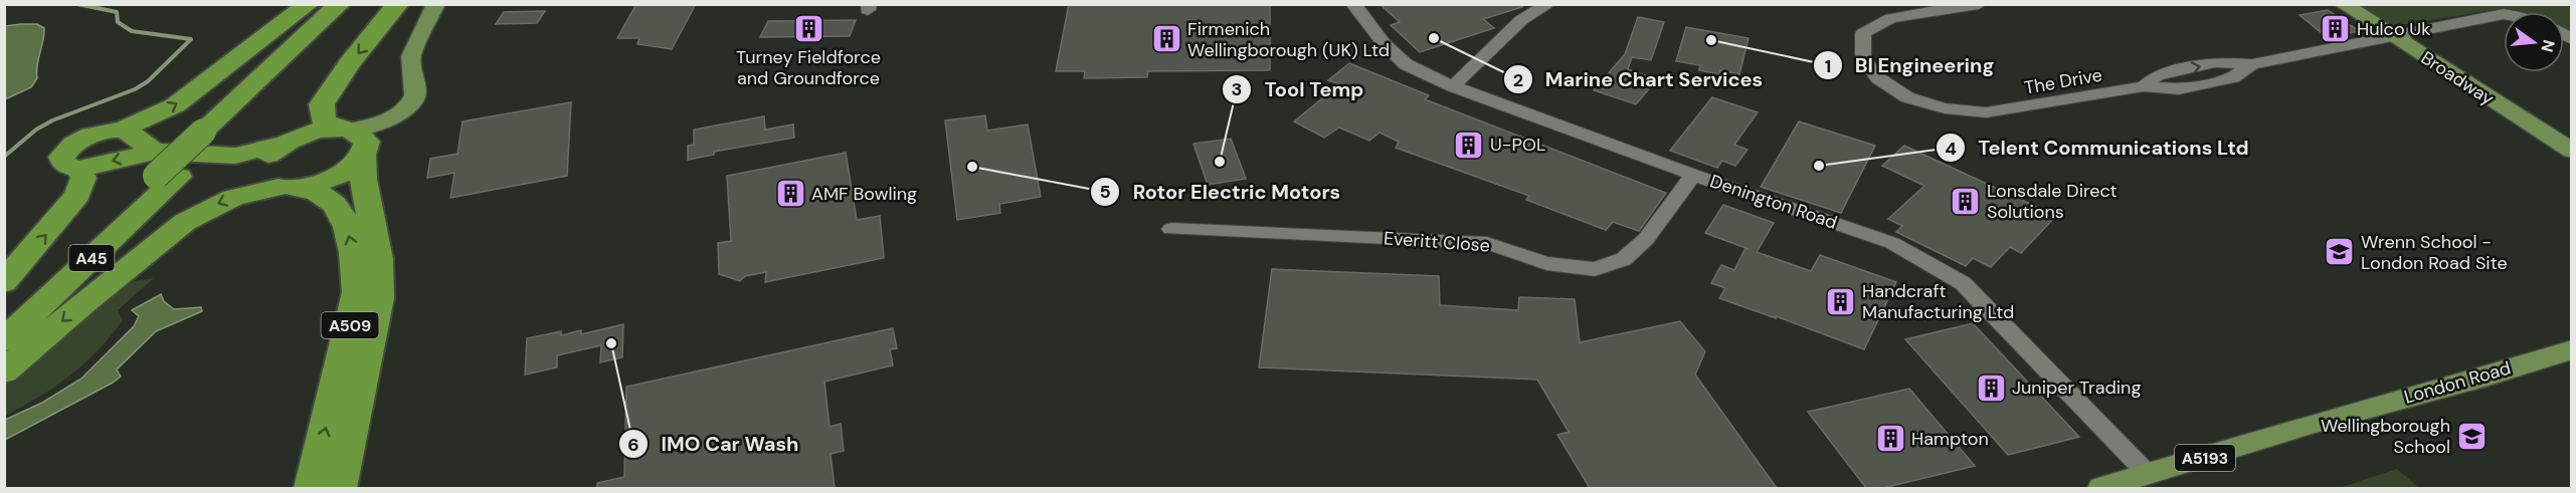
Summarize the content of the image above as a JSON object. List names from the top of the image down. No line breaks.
{"streets":{"highway":["A45","A509"],"main road":["Broadway","London Road","A5193"],"street":["The Drive","Denington Road","Everitt Close"]},"crossings":[["Broadway","The Drive"],["Denington Road","Everitt Close"],["Denington Road","London Road"],["A45","A509"]],"places":{"building":["Turney Fieldforce and Groundforce","Hulco Uk","Firmenich Wellingborough (UK) Ltd","U-POL","AMF Bowling","Lonsdale Direct Solutions","Handcraft Manufacturing Ltd","Juniper Trading","Hampton"],"other":["Marine Chart Services","BI Engineering","Tool Temp","Telent Communications Ltd","Rotor Electric Motors","IMO Car Wash"],"school or university":["Wrenn School - London Road Site","Wellingborough School"]},"north":"right"}
